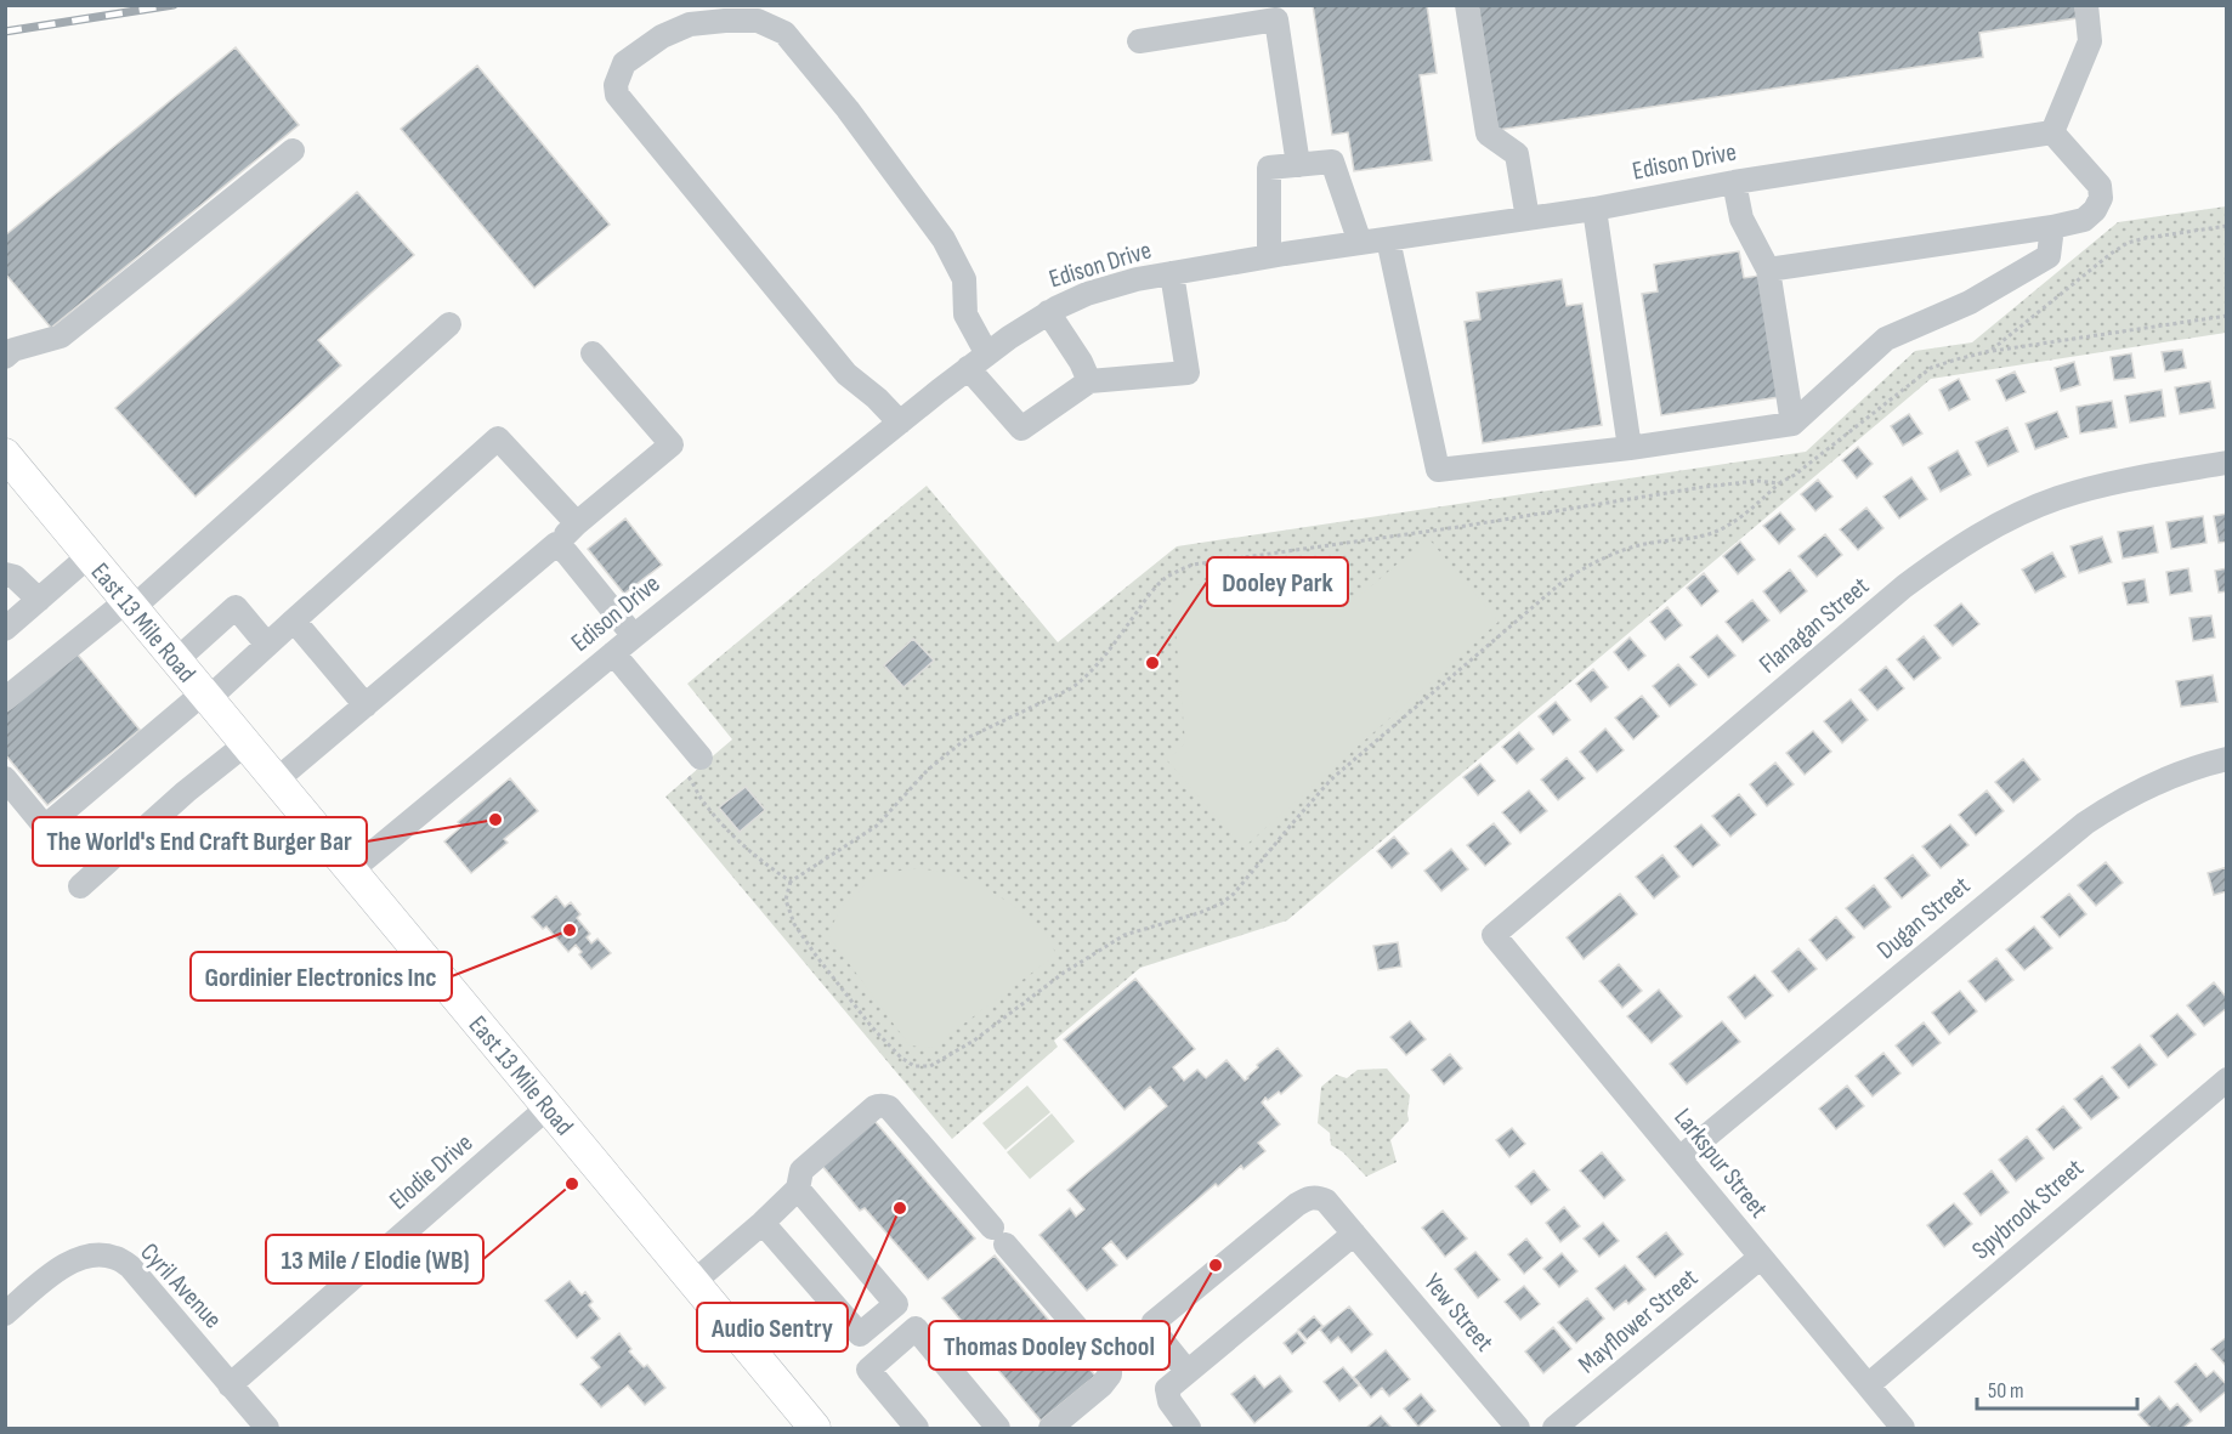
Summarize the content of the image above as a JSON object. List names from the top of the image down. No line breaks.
{"streets":{"main road":["East 13 Mile Road"],"street":["Edison Drive","Flanagan Street","Dugan Street","Larkspur Street","Elodie Drive","Spybrook Street","Cyril Avenue","Yew Street","Mayflower Street"]},"crossings":[["Edison Drive","East 13 Mile Road"],["East 13 Mile Road","Elodie Drive"],["Flanagan Street","Larkspur Street"],["Dugan Street","Larkspur Street"],["Larkspur Street","Spybrook Street"],["Larkspur Street","Mayflower Street"],["Elodie Drive","Cyril Avenue"]],"places":["Dooley Park","The World's End Craft Burger Bar","Gordinier Electronics Inc","13 Mile / Elodie (WB)","Audio Sentry","Thomas Dooley School"],"scale_bar":"50 m"}
